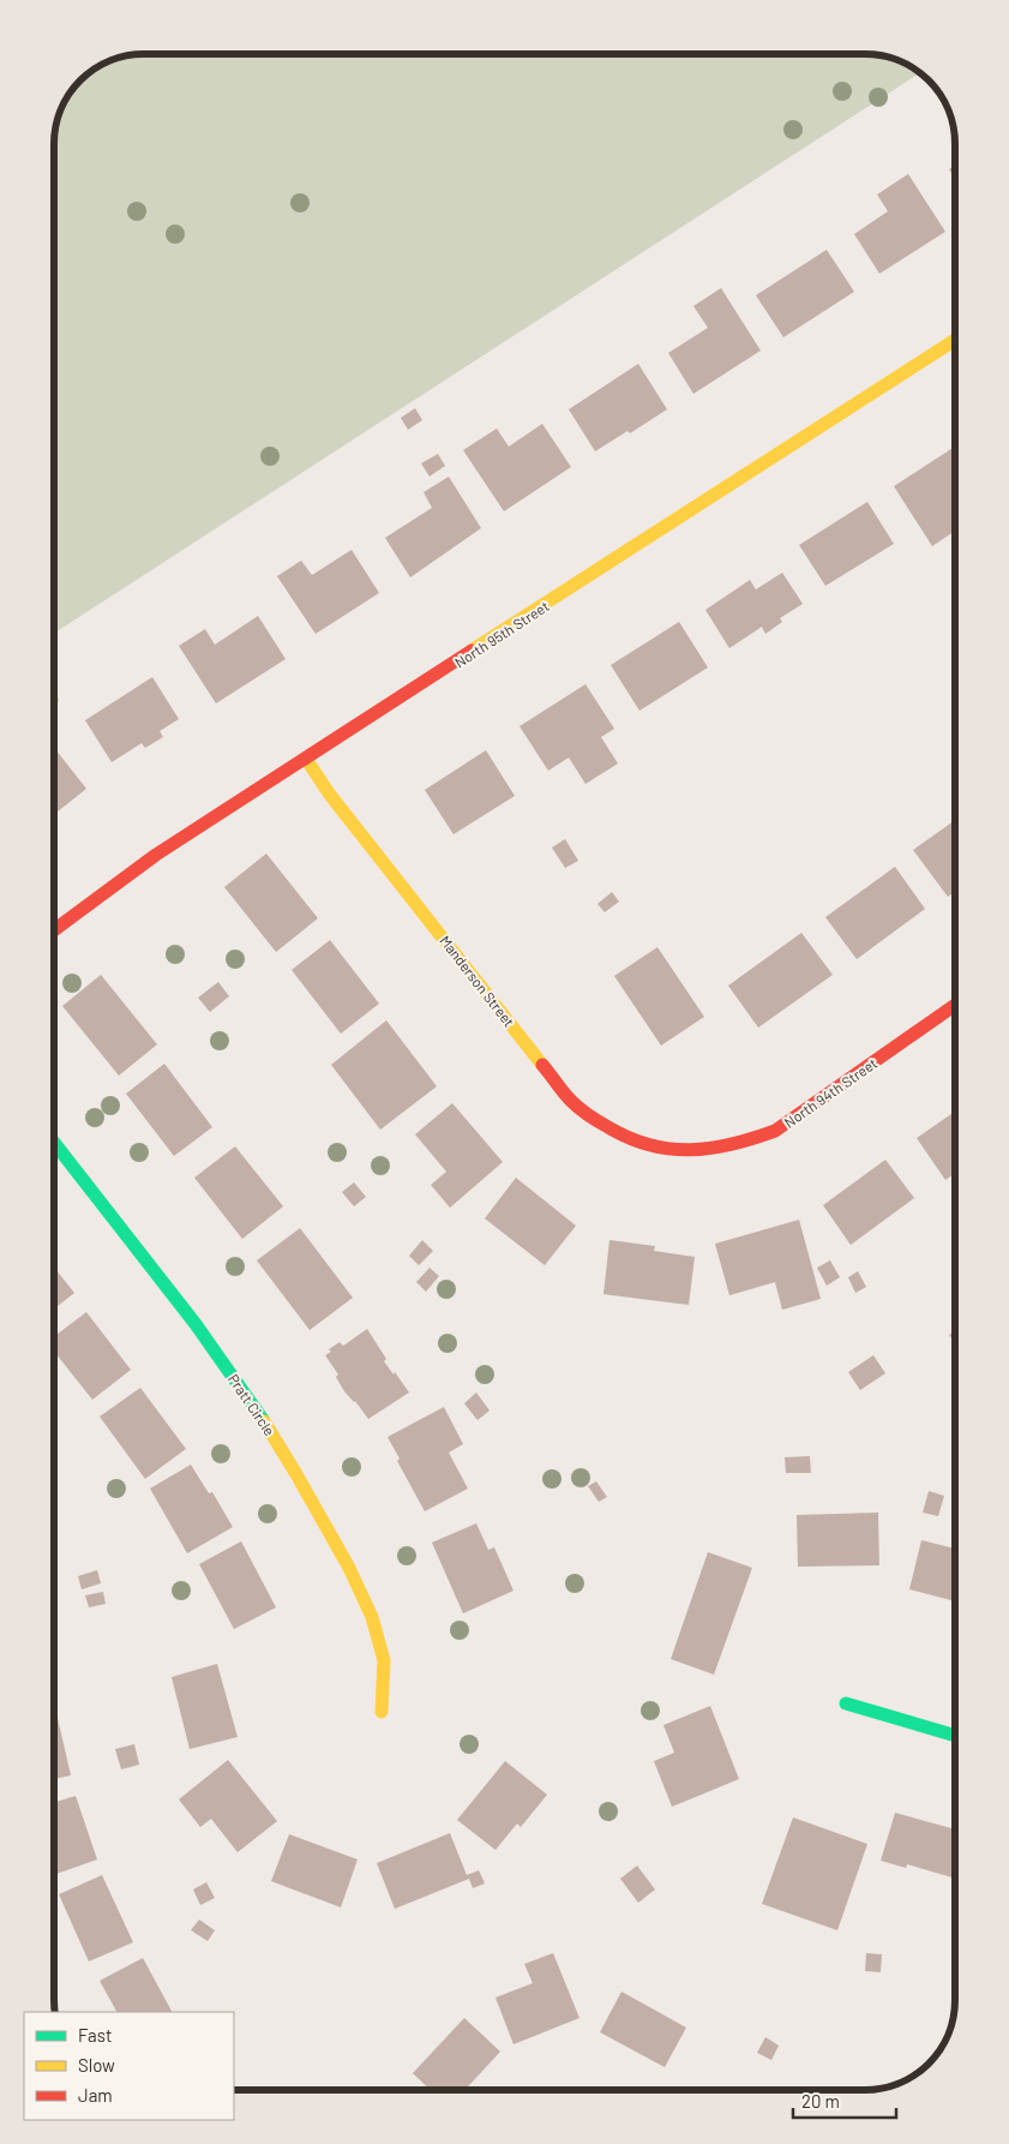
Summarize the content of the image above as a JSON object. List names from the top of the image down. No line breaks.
{"streets":{"street":["North 95th Street","Manderson Street","North 94th Street","Pratt Circle"]},"crossings":[["North 95th Street","Manderson Street"],["Manderson Street","North 94th Street"]],"legend":["Fast","Slow","Jam"],"scale_bar":"20 m"}
